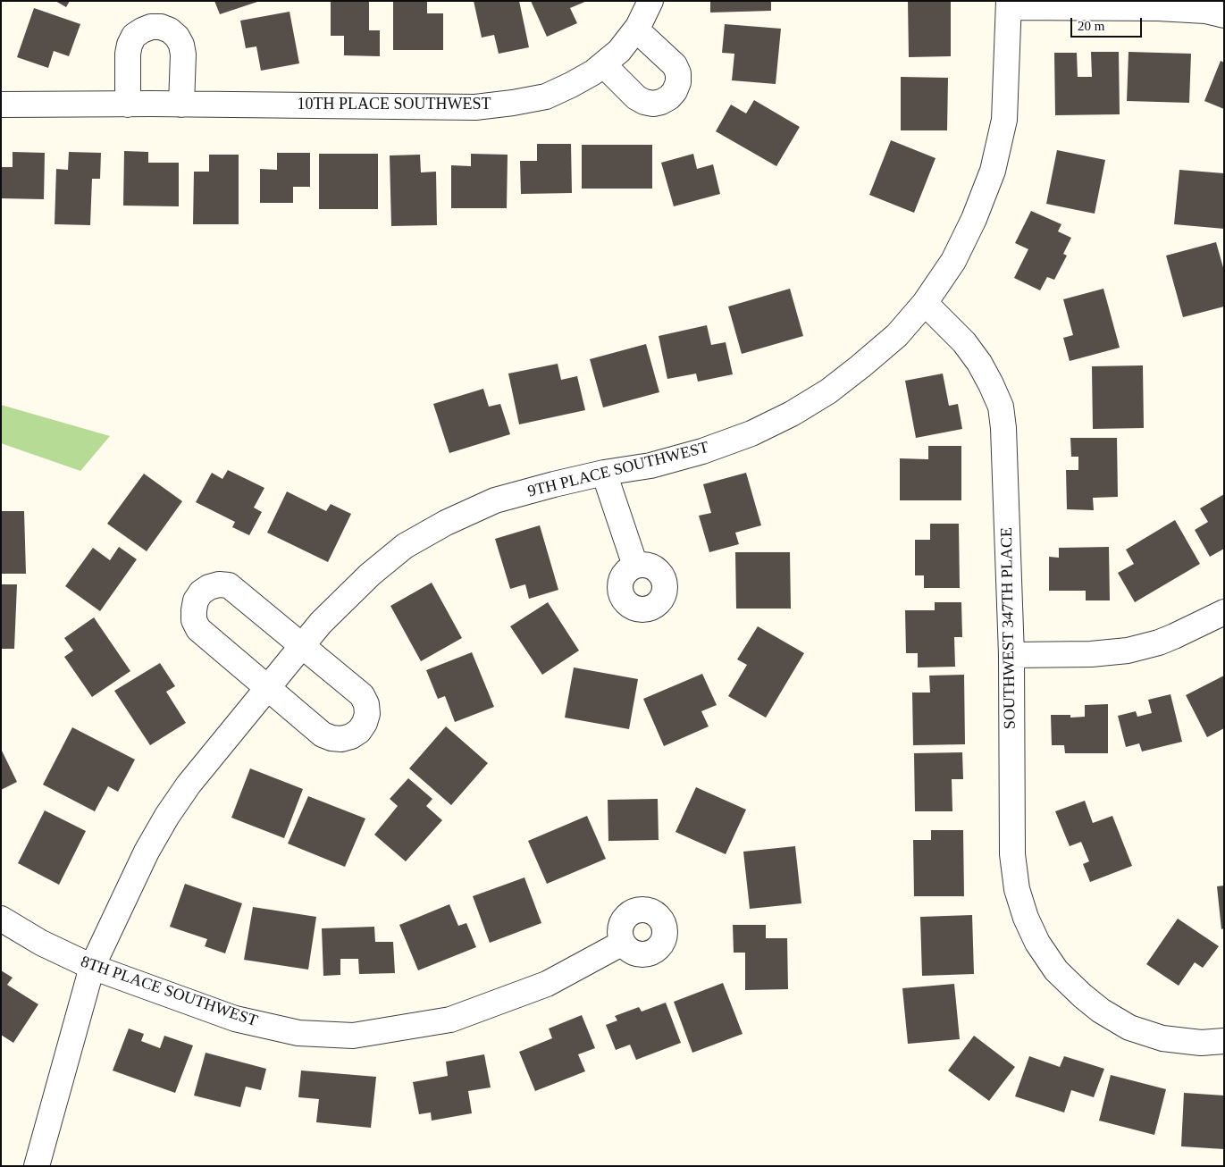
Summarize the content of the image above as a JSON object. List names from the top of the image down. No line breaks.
{"streets":{"street":["10TH PLACE SOUTHWEST","9TH PLACE SOUTHWEST","SOUTHWEST 347TH PLACE","8TH PLACE SOUTHWEST"]},"crossings":[["9TH PLACE SOUTHWEST","SOUTHWEST 347TH PLACE"],["9TH PLACE SOUTHWEST","8TH PLACE SOUTHWEST"]],"scale_bar":"20 m"}
